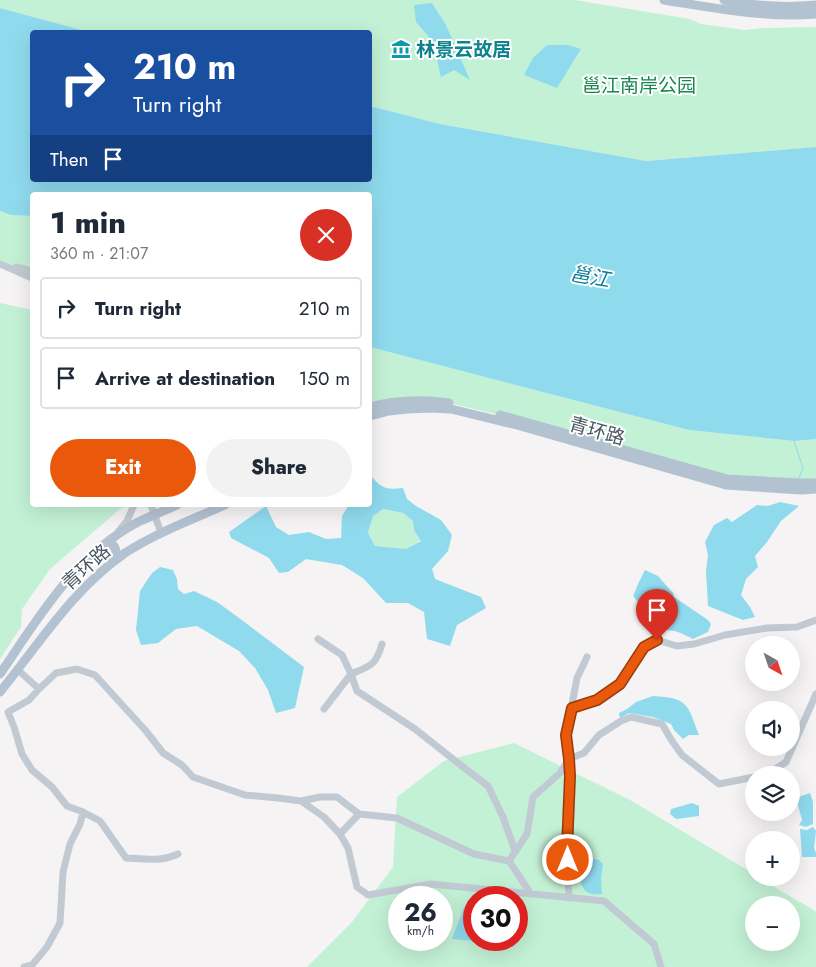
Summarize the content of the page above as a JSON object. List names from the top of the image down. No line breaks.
{"streets":{"main road":["青环路"]},"water":["邕江"],"parks":["邕江南岸公园"],"places":{"museum":["林景云故居"]},"north":"bottom right","page":{"turn":["210 m","Turn right"],"then":"Then","heading":["1 min","360 m · 21:07"],"list":[{"name":"Turn right","value":"210 m"},{"name":"Arrive at destination","value":"150 m"}],"buttons":["Exit","Share"],"map_buttons":["+","−"],"speed":"26 km/h","limit":"30"}}
